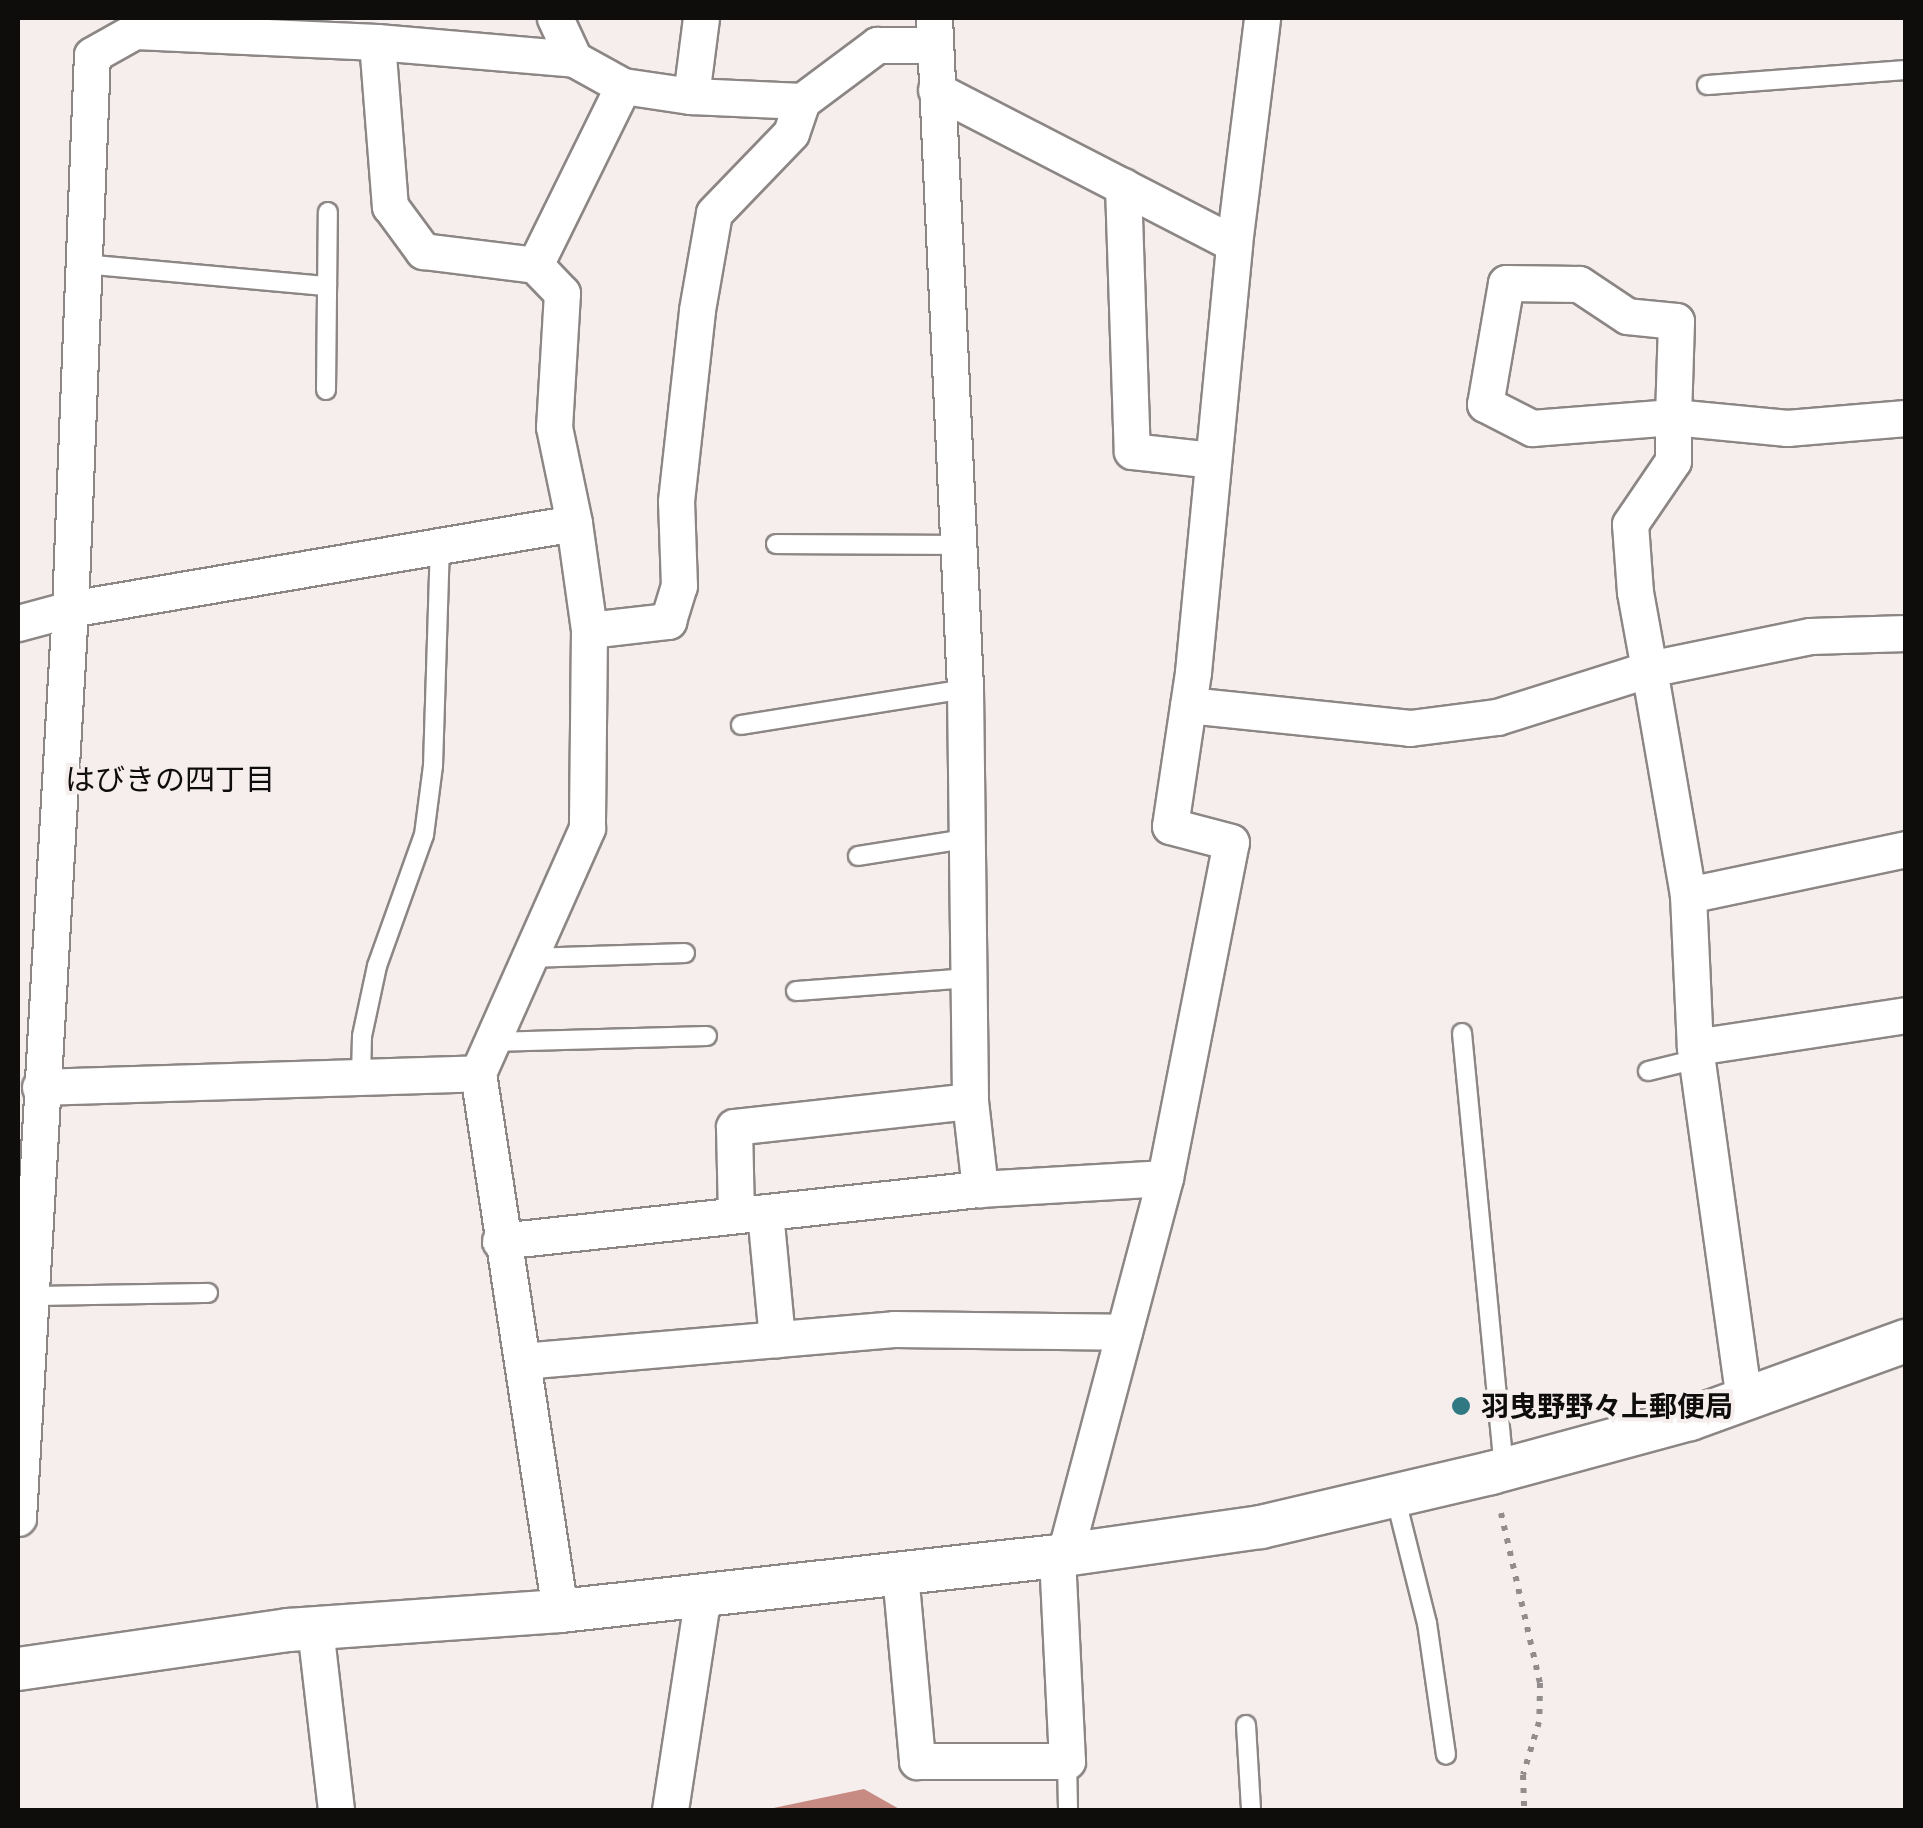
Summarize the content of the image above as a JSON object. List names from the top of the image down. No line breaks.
{"districts":["はびきの四丁目"],"places":["羽曳野野々上郵便局"]}
